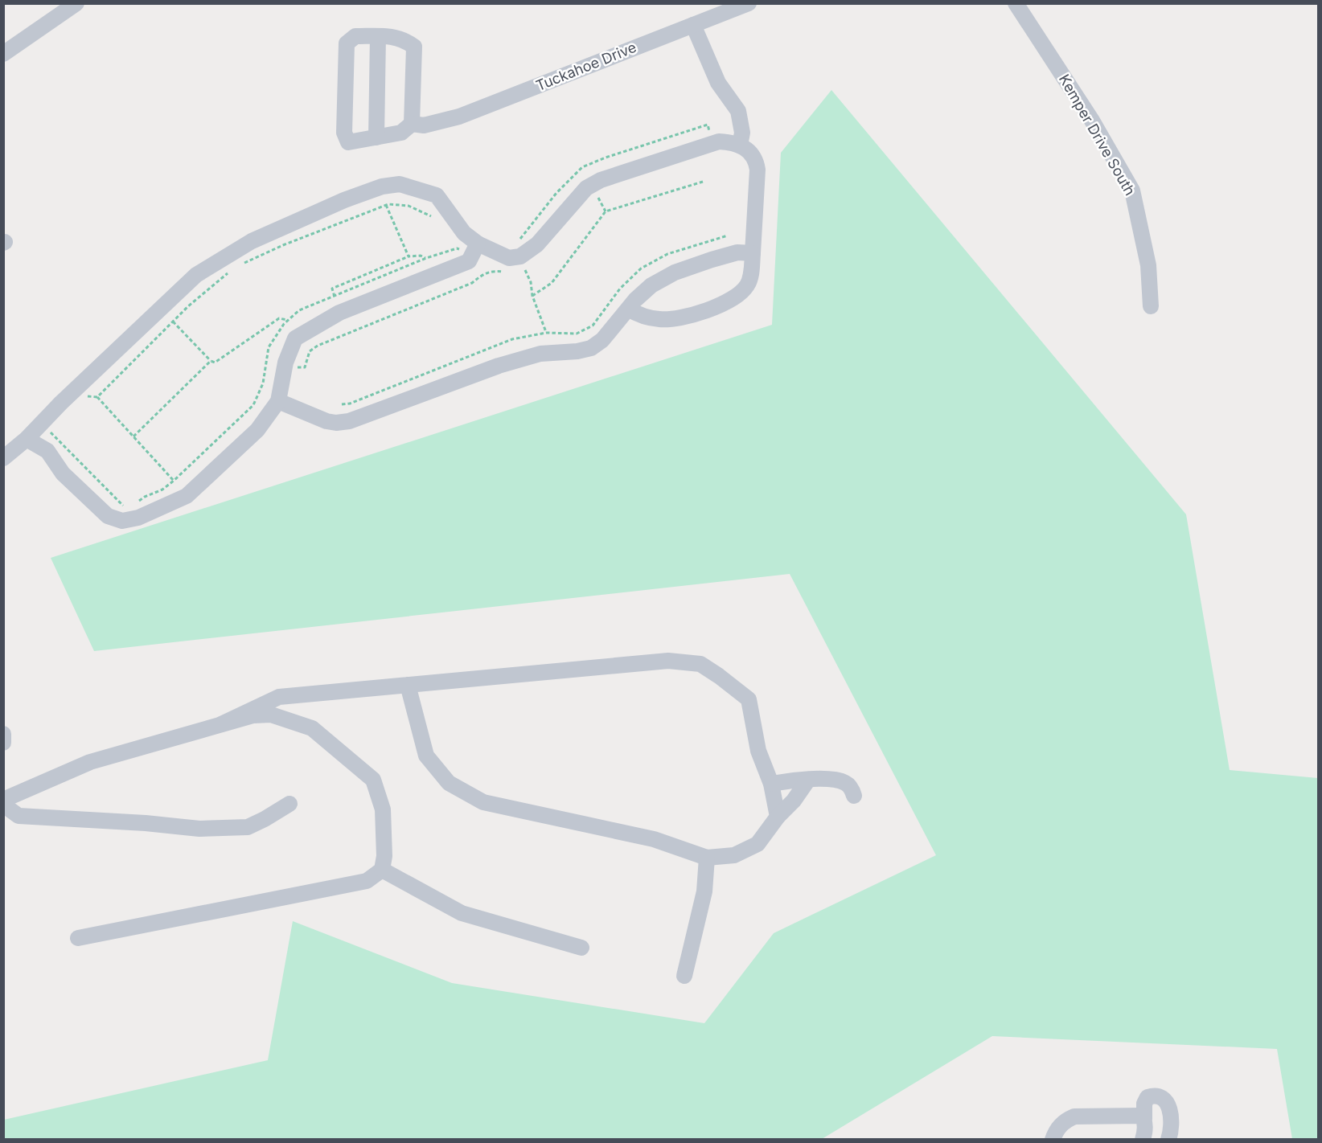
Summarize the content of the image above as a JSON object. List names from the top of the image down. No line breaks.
{"streets":{"street":["Tuckahoe Drive","Kemper Drive South"]}}
